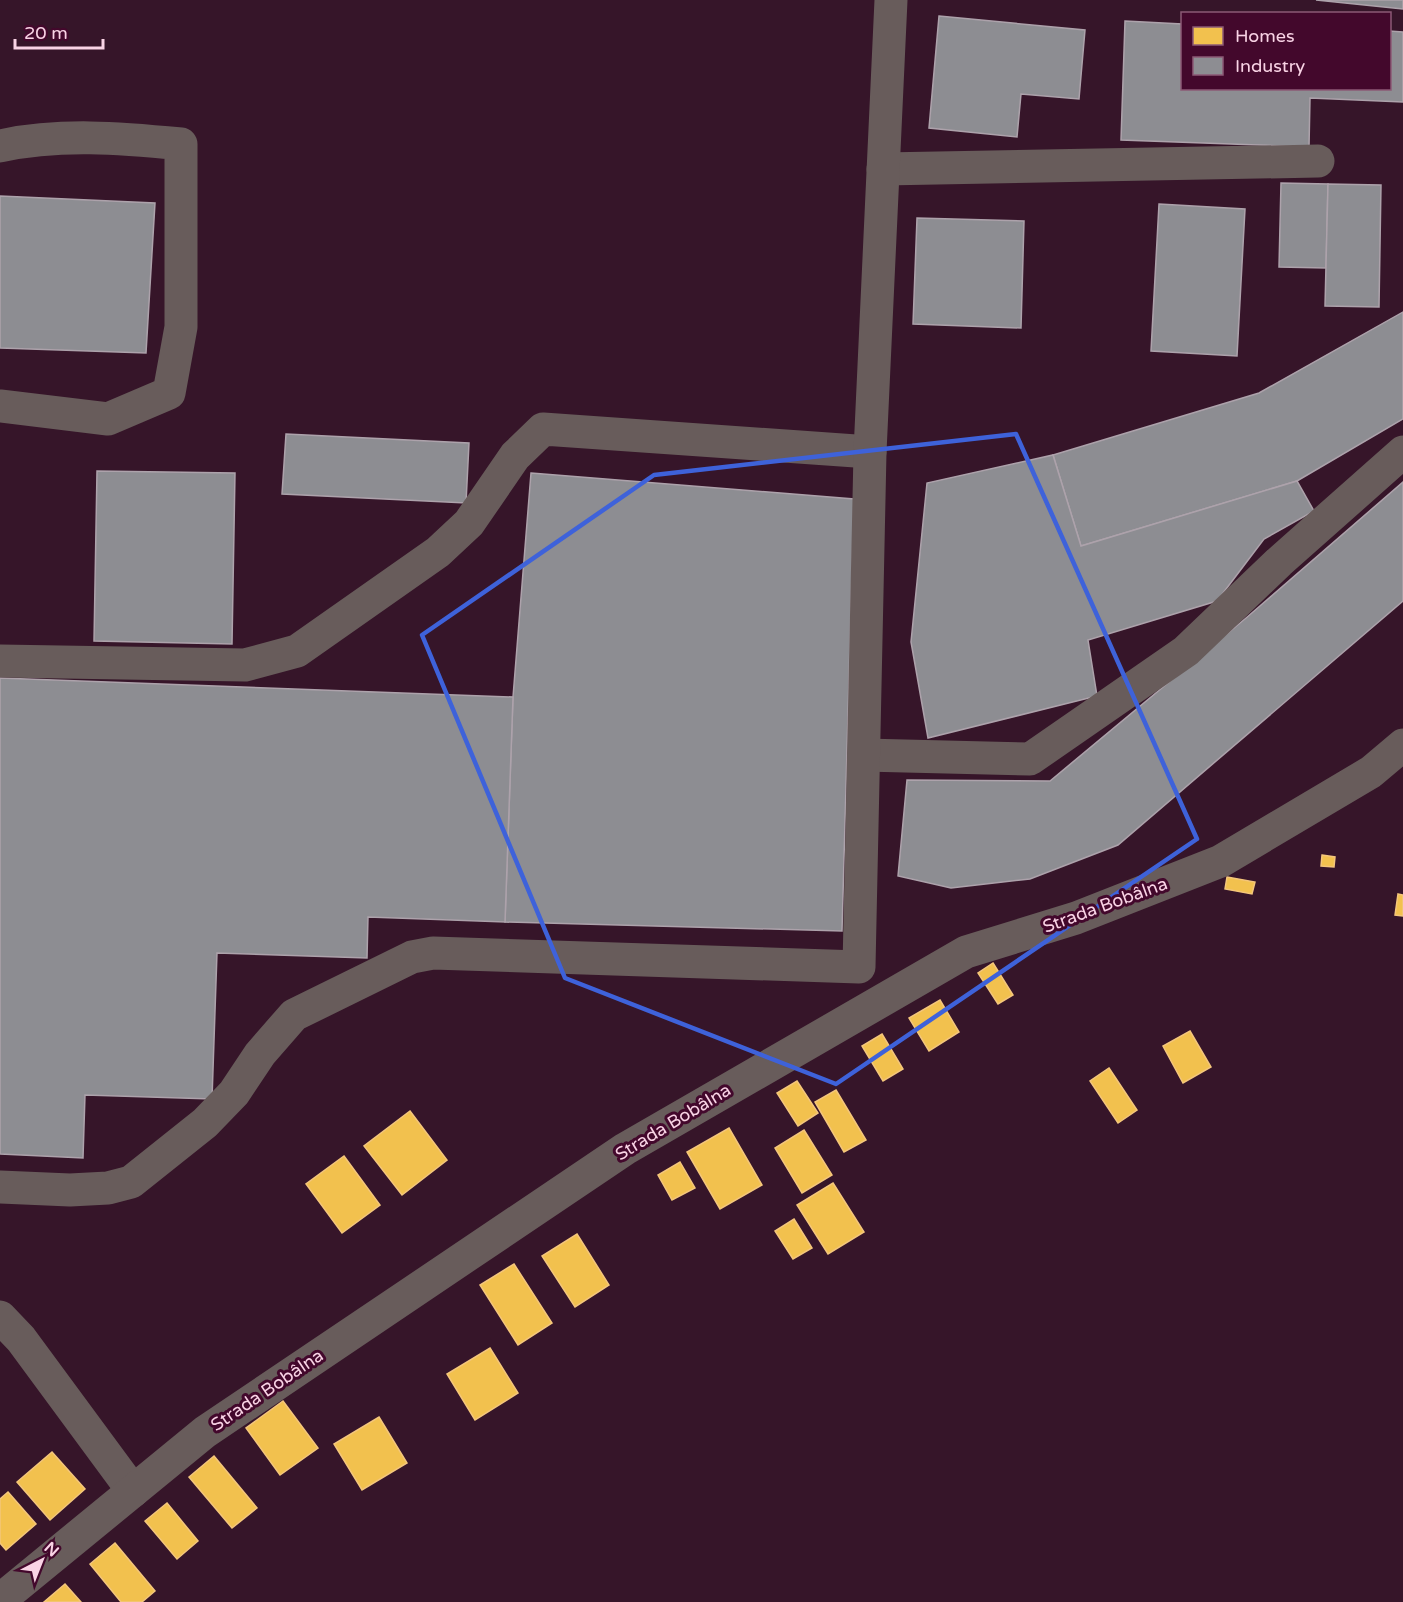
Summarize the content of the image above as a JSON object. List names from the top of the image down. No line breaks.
{"streets":{"street":["Strada Bobâlna"]},"legend":["Homes","Industry"],"scale_bar":"20 m","north":"top right"}
